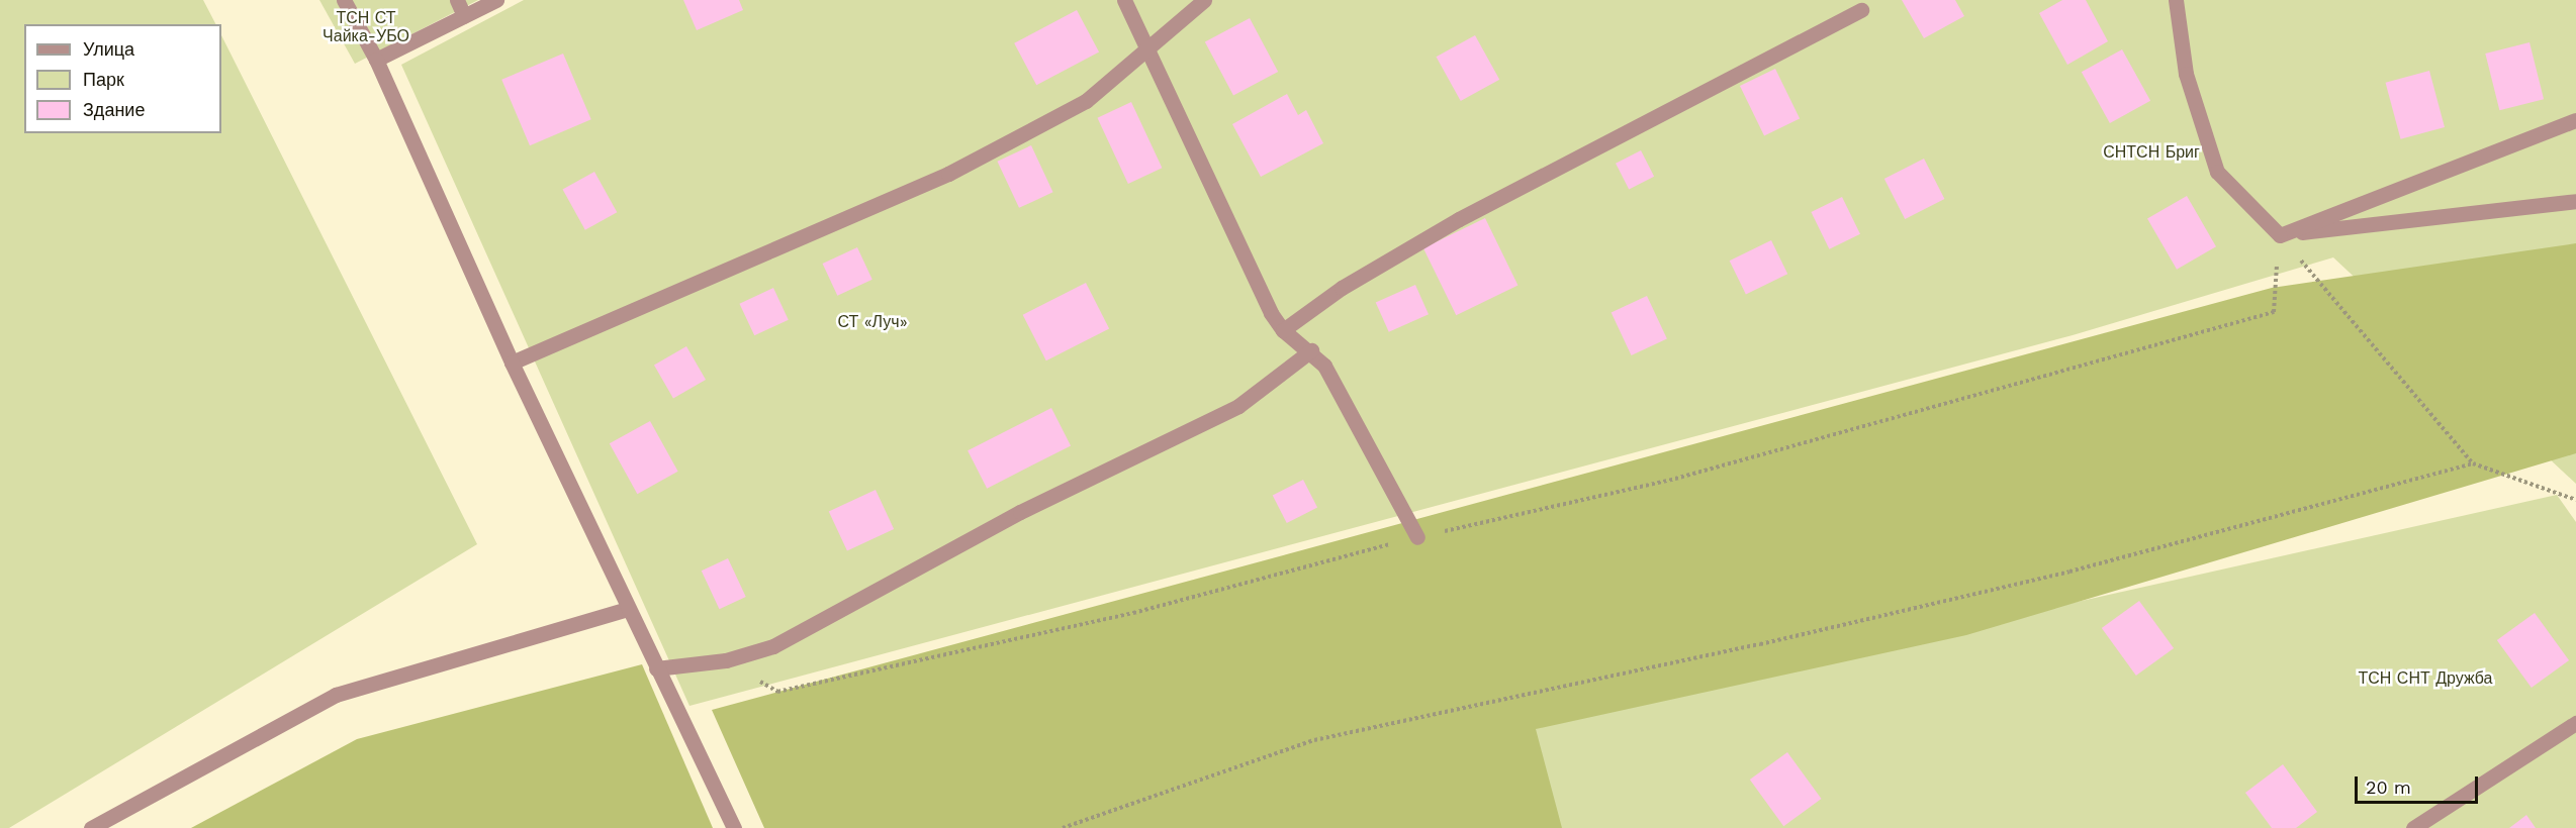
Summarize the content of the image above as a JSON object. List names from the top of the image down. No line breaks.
{"parks":["ТСН СТ Чайка-УБО","СНТСН Бриг","СТ «Луч»","ТСН СНТ Дружба"],"legend":["Улица","Парк","Здание"],"scale_bar":"20 m"}
